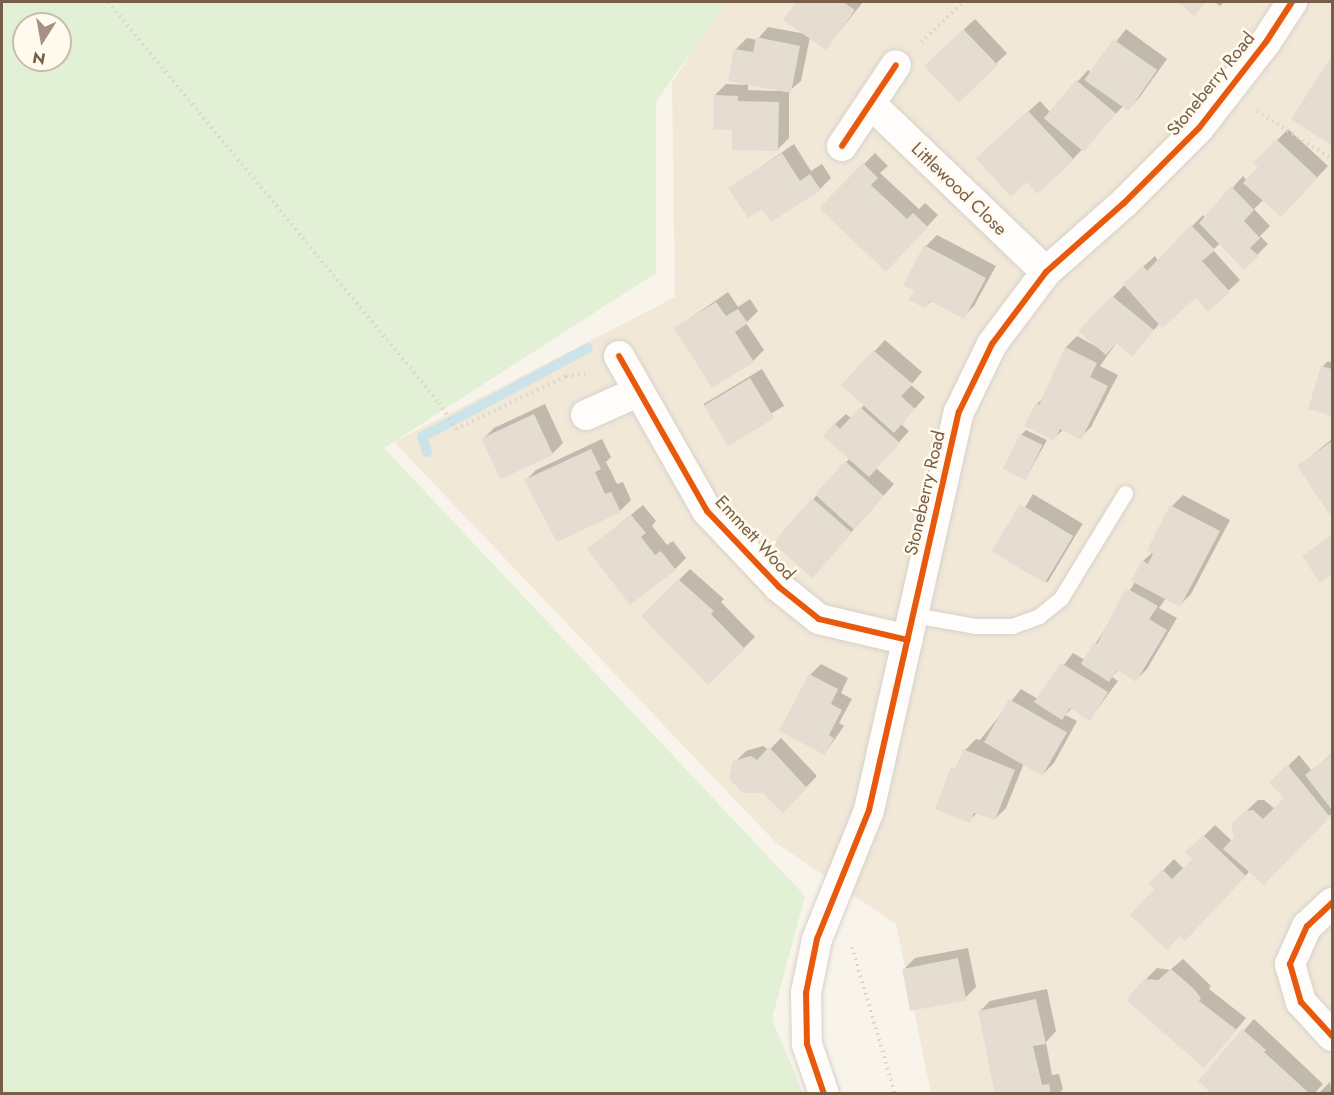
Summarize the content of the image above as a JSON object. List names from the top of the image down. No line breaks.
{"streets":{"street":["Stoneberry Road","Littlewood Close","Emmett Wood"]},"crossings":[["Stoneberry Road","Littlewood Close"],["Stoneberry Road","Emmett Wood"]],"north":"bottom"}
